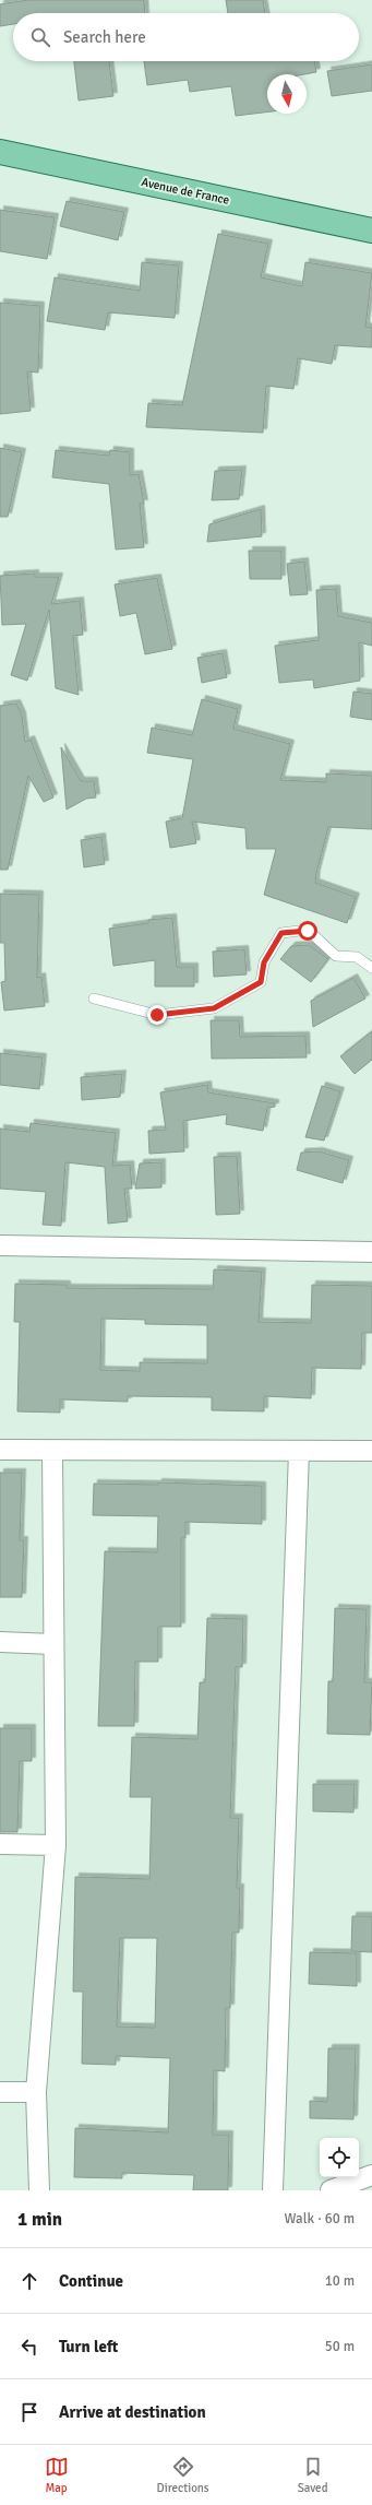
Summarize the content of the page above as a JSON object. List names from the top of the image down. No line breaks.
{"streets":{"main road":["Avenue de France"]},"north":"bottom","page":{"search":"Search here","heading":["1 min","Walk · 60 m"],"list":[["Continue","10 m"],["Turn left","50 m"],"Arrive at destination"],"nav":["Map","Directions","Saved"]}}
